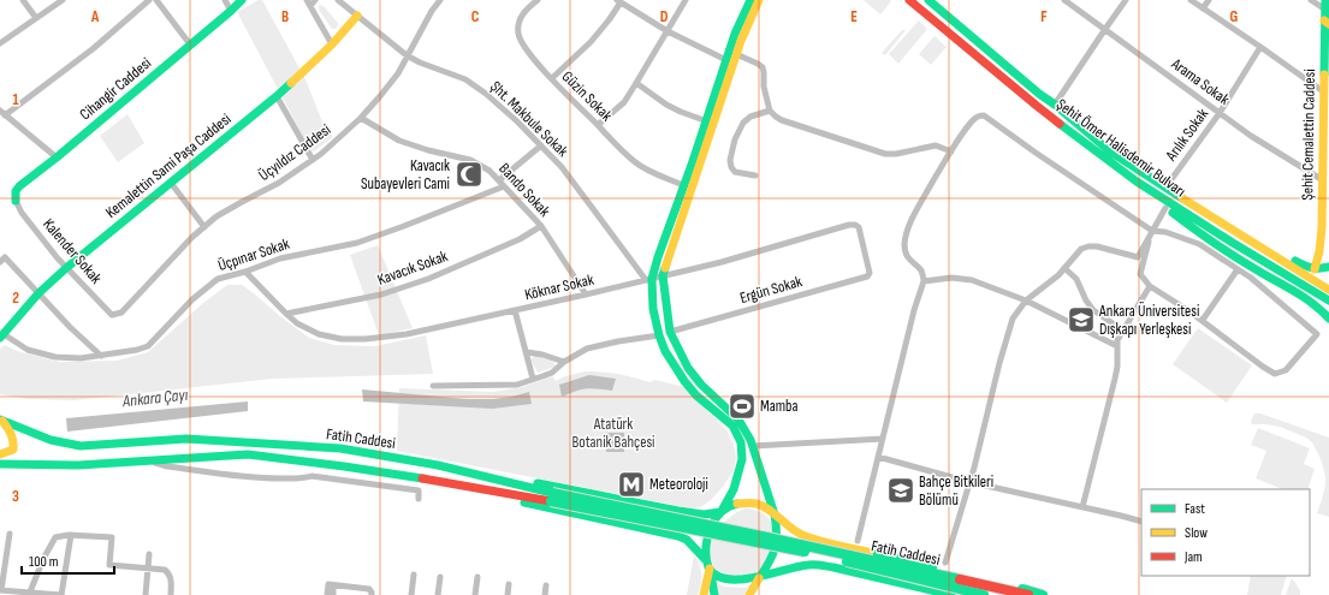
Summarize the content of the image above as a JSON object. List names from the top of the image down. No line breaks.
{"streets":{"main road":["Cihangir Caddesi","Şehit Cemalettin Caddesi","Şehit Ömer Halisdemir Bulvarı","Kemalettin Sami Paşa Caddesi","Fatih Caddesi"],"street":["Arama Sokak","Güzin Sokak","Şht. Makbule Sokak","Arılık Sokak","Üçyıldız Caddesi","Bando Sokak","Kalender Sokak","Üçpınar Sokak","Kavacık Sokak","Köknar Sokak","Ergün Sokak"]},"crossings":[["Arama Sokak","Arılık Sokak"],["Arama Sokak","Şehit Cemalettin Caddesi"],["Cihangir Caddesi","Kalender Sokak"],["Şht. Makbule Sokak","Üçyıldız Caddesi"],["Şht. Makbule Sokak","Kemalettin Sami Paşa Caddesi"],["Şht. Makbule Sokak","Üçpınar Sokak"],["Şht. Makbule Sokak","Köknar Sokak"],["Arılık Sokak","Şehit Ömer Halisdemir Bulvarı"],["Üçyıldız Caddesi","Bando Sokak"],["Üçyıldız Caddesi","Kalender Sokak"],["Kemalettin Sami Paşa Caddesi","Kalender Sokak"],["Kemalettin Sami Paşa Caddesi","Üçpınar Sokak"],["Bando Sokak","Üçpınar Sokak"],["Bando Sokak","Kavacık Sokak"],["Bando Sokak","Köknar Sokak"],["Üçpınar Sokak","Köknar Sokak"],["Kavacık Sokak","Köknar Sokak"],["Köknar Sokak","Ergün Sokak"]],"water":["Ankara Çayı"],"parks":["Atatürk Botanik Bahçesi"],"places":{"mosque":["Kavacık Subayevleri Cami"],"school or university":["Ankara Üniversitesi Dışkapı Yerleşkesi","Bahçe Bitkileri Bölümü"],"sports":["Mamba"],"metro station":["Meteoroloji"]},"legend":["Fast","Slow","Jam"],"scale_bar":"100 m","grid":{"columns":["A","B","C","D","E","F","G"],"rows":["1","2","3"]}}
